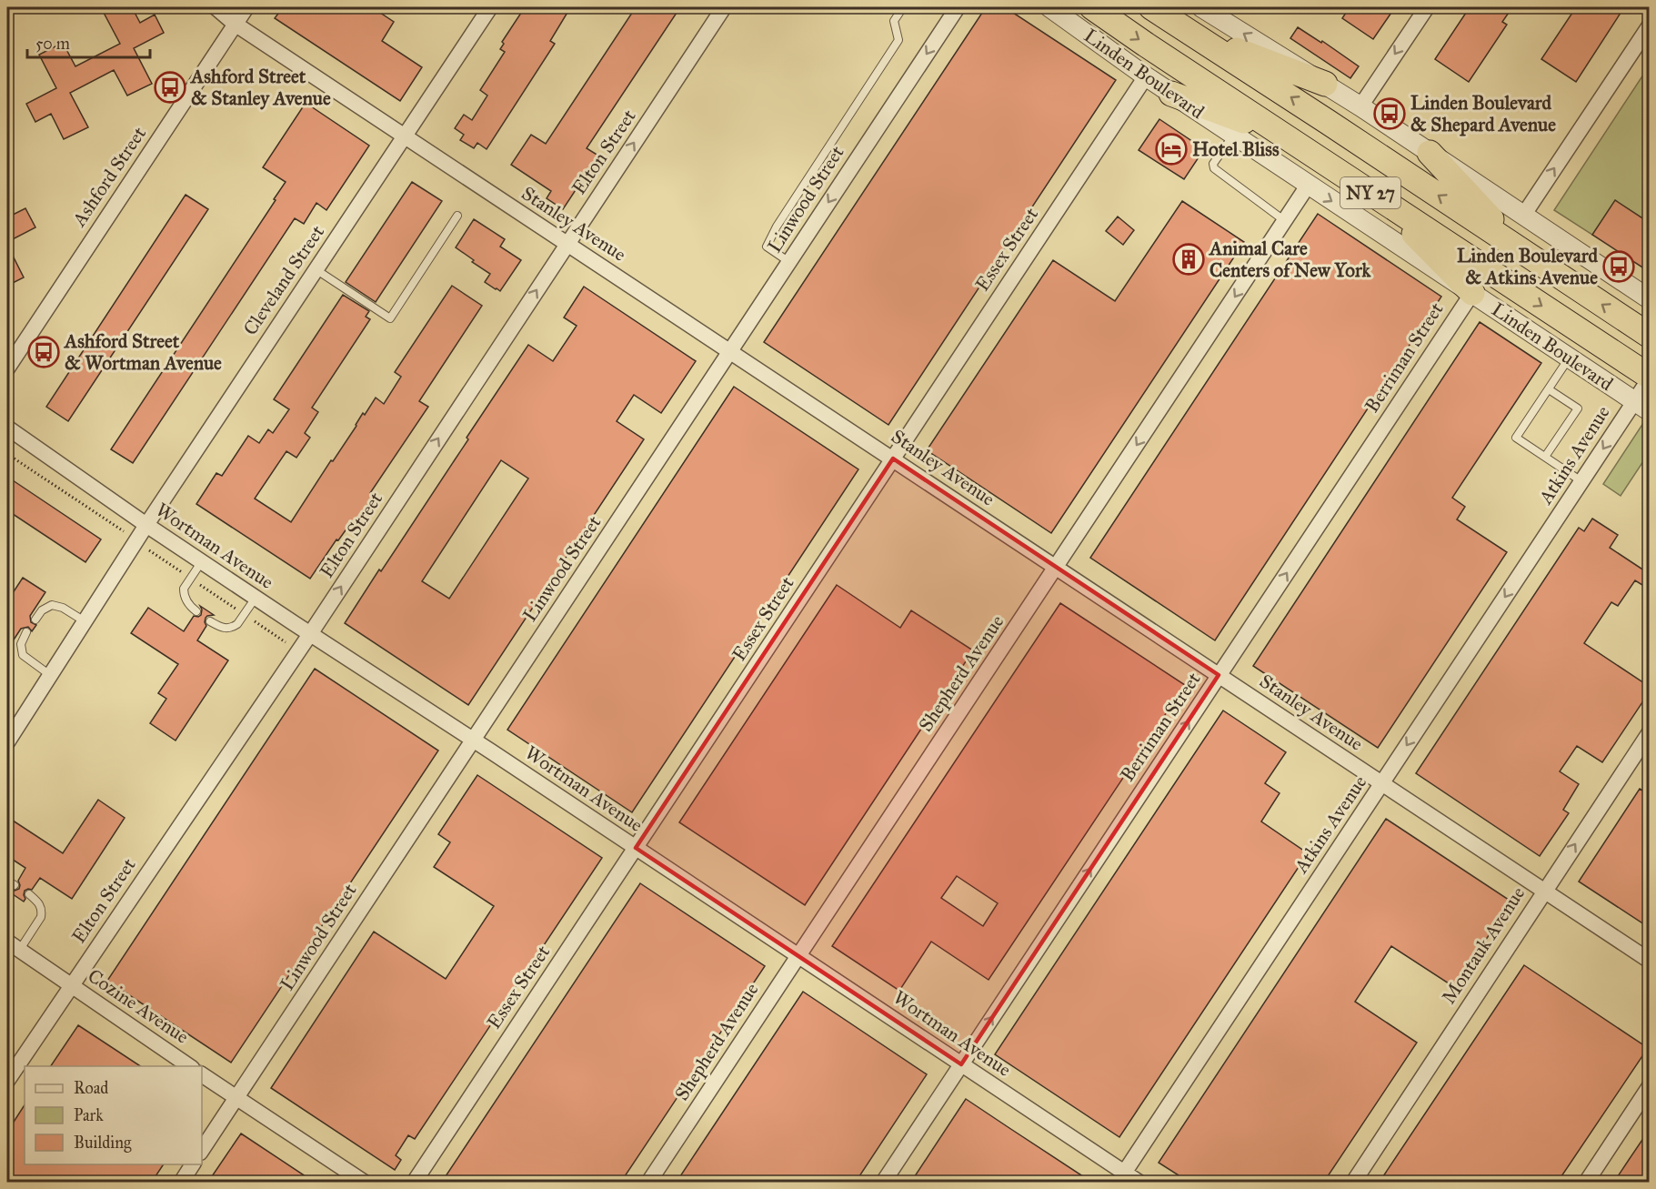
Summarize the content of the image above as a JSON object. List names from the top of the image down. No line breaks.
{"streets":{"highway":["Linden Boulevard","NY 27"],"street":["Elton Street","Ashford Street","Linwood Street","Stanley Avenue","Essex Street","Cleveland Street","Berriman Street","Atkins Avenue","Wortman Avenue","Shepherd Avenue","Montauk Avenue","Cozine Avenue"]},"crossings":[["Linden Boulevard","Essex Street"],["Linden Boulevard","Berriman Street"],["Linden Boulevard","Atkins Avenue"],["Linden Boulevard","Shepherd Avenue"],["Elton Street","Stanley Avenue"],["Elton Street","Wortman Avenue"],["Elton Street","Cozine Avenue"],["Ashford Street","Stanley Avenue"],["Linwood Street","Stanley Avenue"],["Linwood Street","Wortman Avenue"],["Stanley Avenue","Essex Street"],["Stanley Avenue","Cleveland Street"],["Stanley Avenue","Berriman Street"],["Stanley Avenue","Atkins Avenue"],["Stanley Avenue","Shepherd Avenue"],["Stanley Avenue","Montauk Avenue"],["Essex Street","Wortman Avenue"],["Cleveland Street","Wortman Avenue"],["Berriman Street","Wortman Avenue"],["Atkins Avenue","Wortman Avenue"],["Wortman Avenue","Shepherd Avenue"]],"one_way":["Elton Street","Berriman Street","Atkins Avenue","Montauk Avenue"],"places":{"bus stop":["Ashford Street & Stanley Avenue","Linden Boulevard & Shepard Avenue","Linden Boulevard & Atkins Avenue","Ashford Street & Wortman Avenue"],"hotel":["Hotel Bliss"],"building":["Animal Care Centers of New York"]},"legend":["Road","Park","Building"],"scale_bar":"50 m"}
